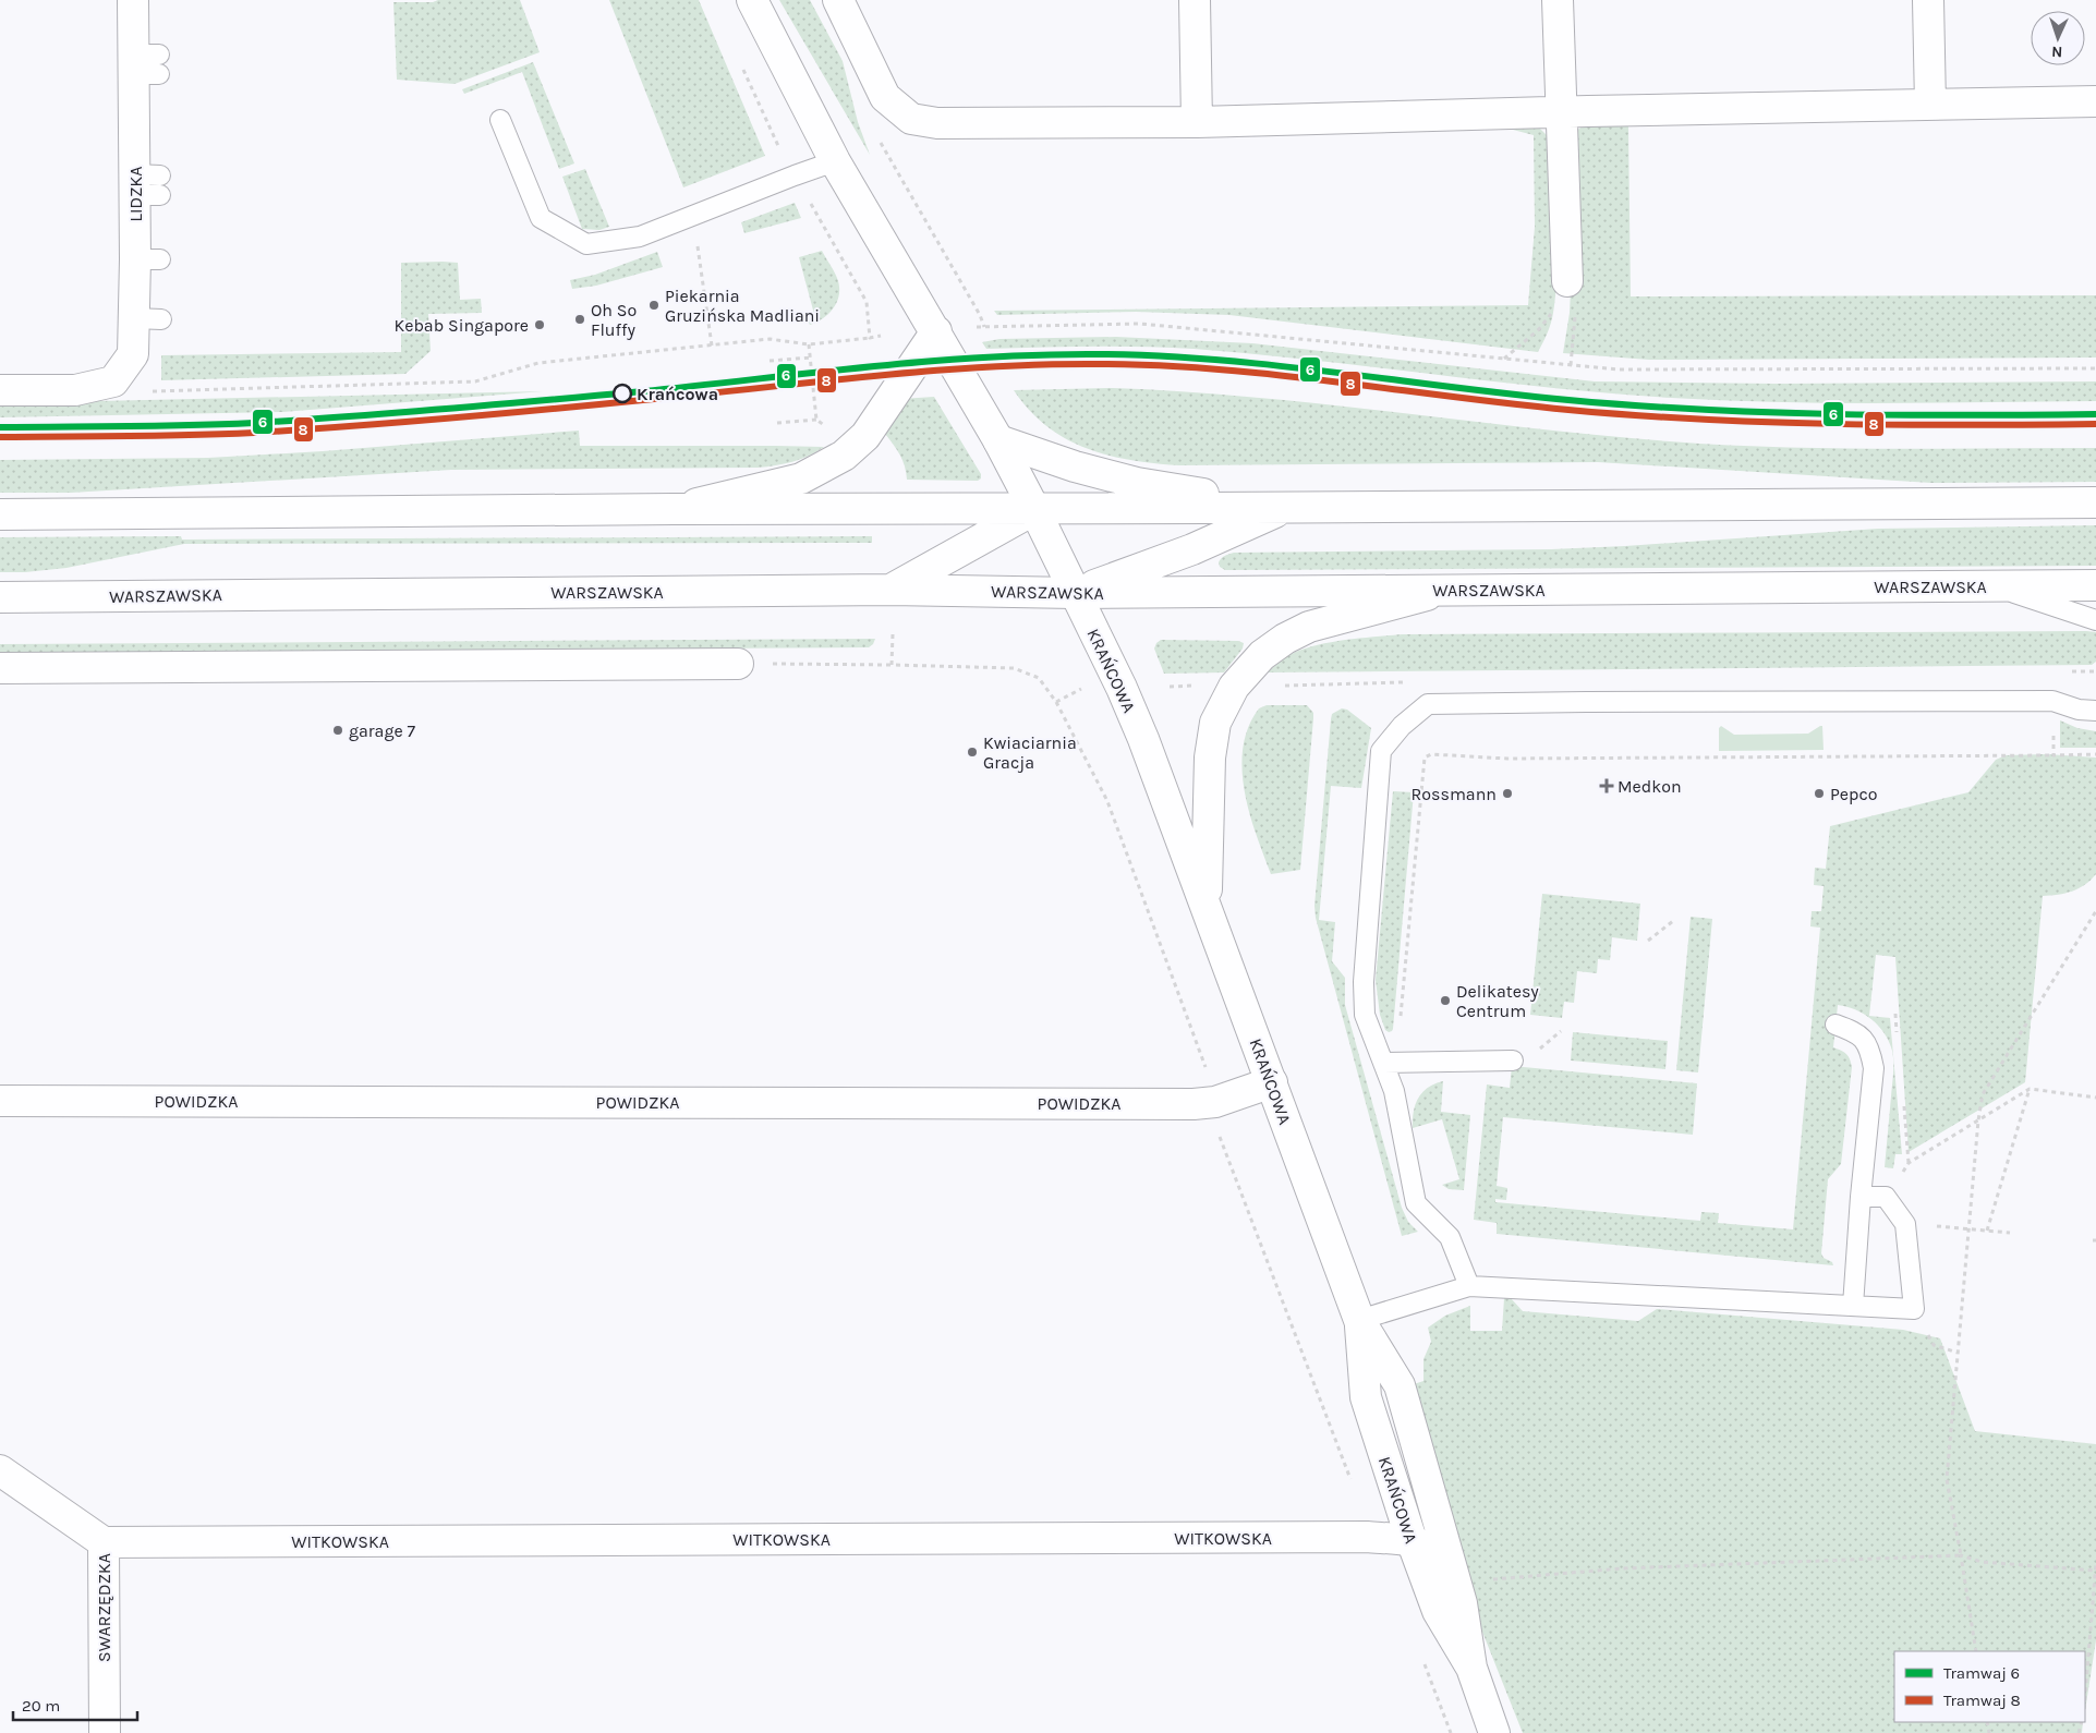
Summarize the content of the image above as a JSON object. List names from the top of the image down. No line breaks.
{"streets":{"street":["LIDZKA","WARSZAWSKA","KRAŃCOWA","POWIDZKA","WITKOWSKA","SWARZĘDZKA"]},"crossings":[["WARSZAWSKA","KRAŃCOWA"],["KRAŃCOWA","POWIDZKA"],["KRAŃCOWA","WITKOWSKA"],["WITKOWSKA","SWARZĘDZKA"]],"places":{"other":["Piekarnia Gruzińska Madliani","Oh So Fluffy","Kebab Singapore","Krańcowa","garage 7","Kwiaciarnia Gracja","Rossmann","Pepco","Delikatesy Centrum"],"health":["Medkon"]},"lines":["tram line 6","tram line 8"],"legend":["Tramwaj 6","Tramwaj 8"],"scale_bar":"20 m","north":"bottom"}
